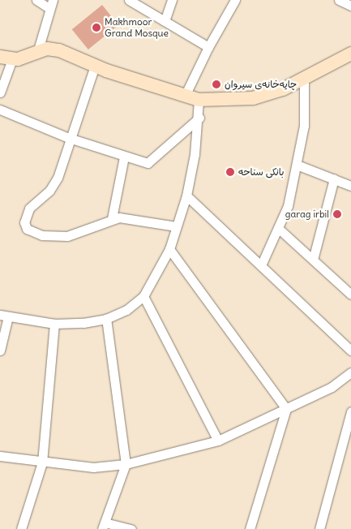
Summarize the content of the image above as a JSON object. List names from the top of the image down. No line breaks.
{"places":["Makhmoor Grand Mosque","چایەخانەی سیروان","بانکی سناحە","garag irbil"]}
